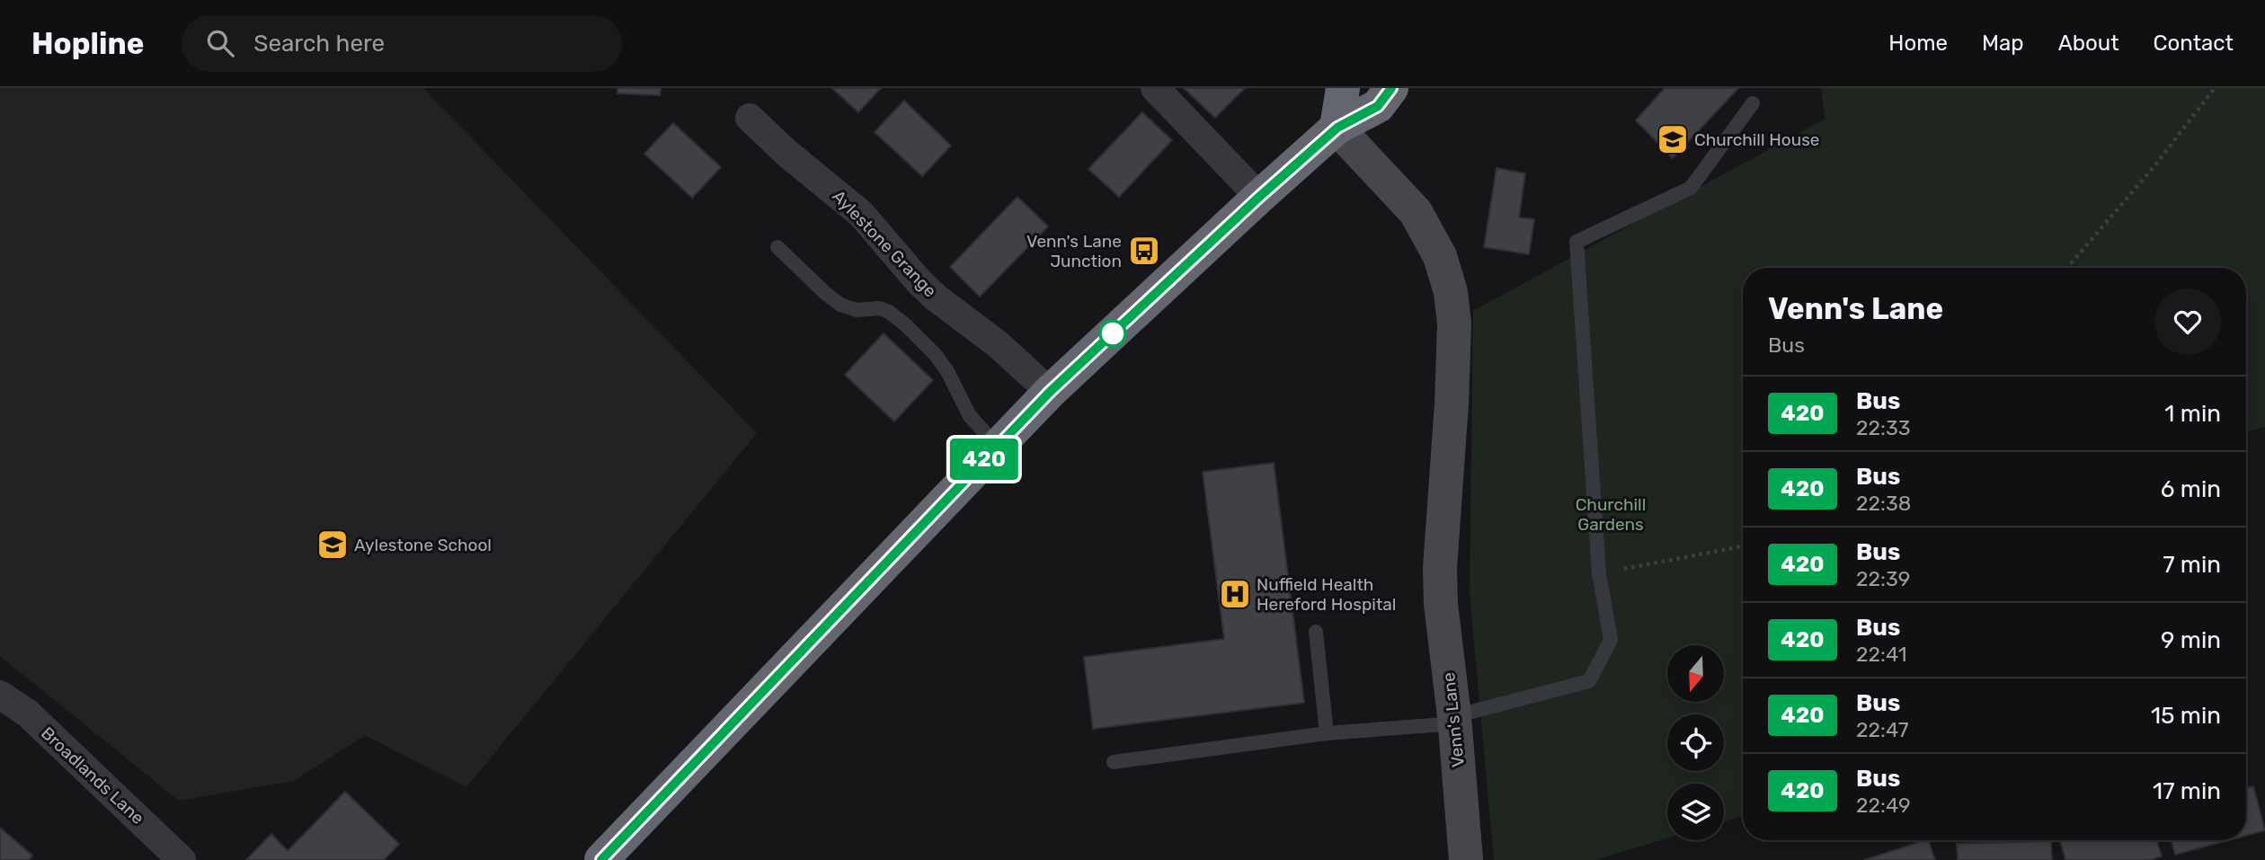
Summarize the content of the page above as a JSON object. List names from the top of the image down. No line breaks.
{"streets":{"street":["Aylestone Grange","Venn's Lane","Broadlands Lane"]},"parks":["Churchill Gardens"],"places":{"school or university":["Churchill House","Aylestone School"],"bus stop":["Venn's Lane Junction"],"hospital":["Nuffield Health Hereford Hospital"]},"lines":["bus line 420"],"north":"bottom","page":{"header":"Hopline","search":"Search here","nav":["Home","Map","About","Contact"],"on_map":"420","heading":["Venn's Lane","Bus"],"list":[{"mark":"420","name":"Bus","note":"22:33","value":"1 min"},{"mark":"420","name":"Bus","note":"22:38","value":"6 min"},{"mark":"420","name":"Bus","note":"22:39","value":"7 min"},{"mark":"420","name":"Bus","note":"22:41","value":"9 min"},{"mark":"420","name":"Bus","note":"22:47","value":"15 min"},{"mark":"420","name":"Bus","note":"22:49","value":"17 min"}]}}
